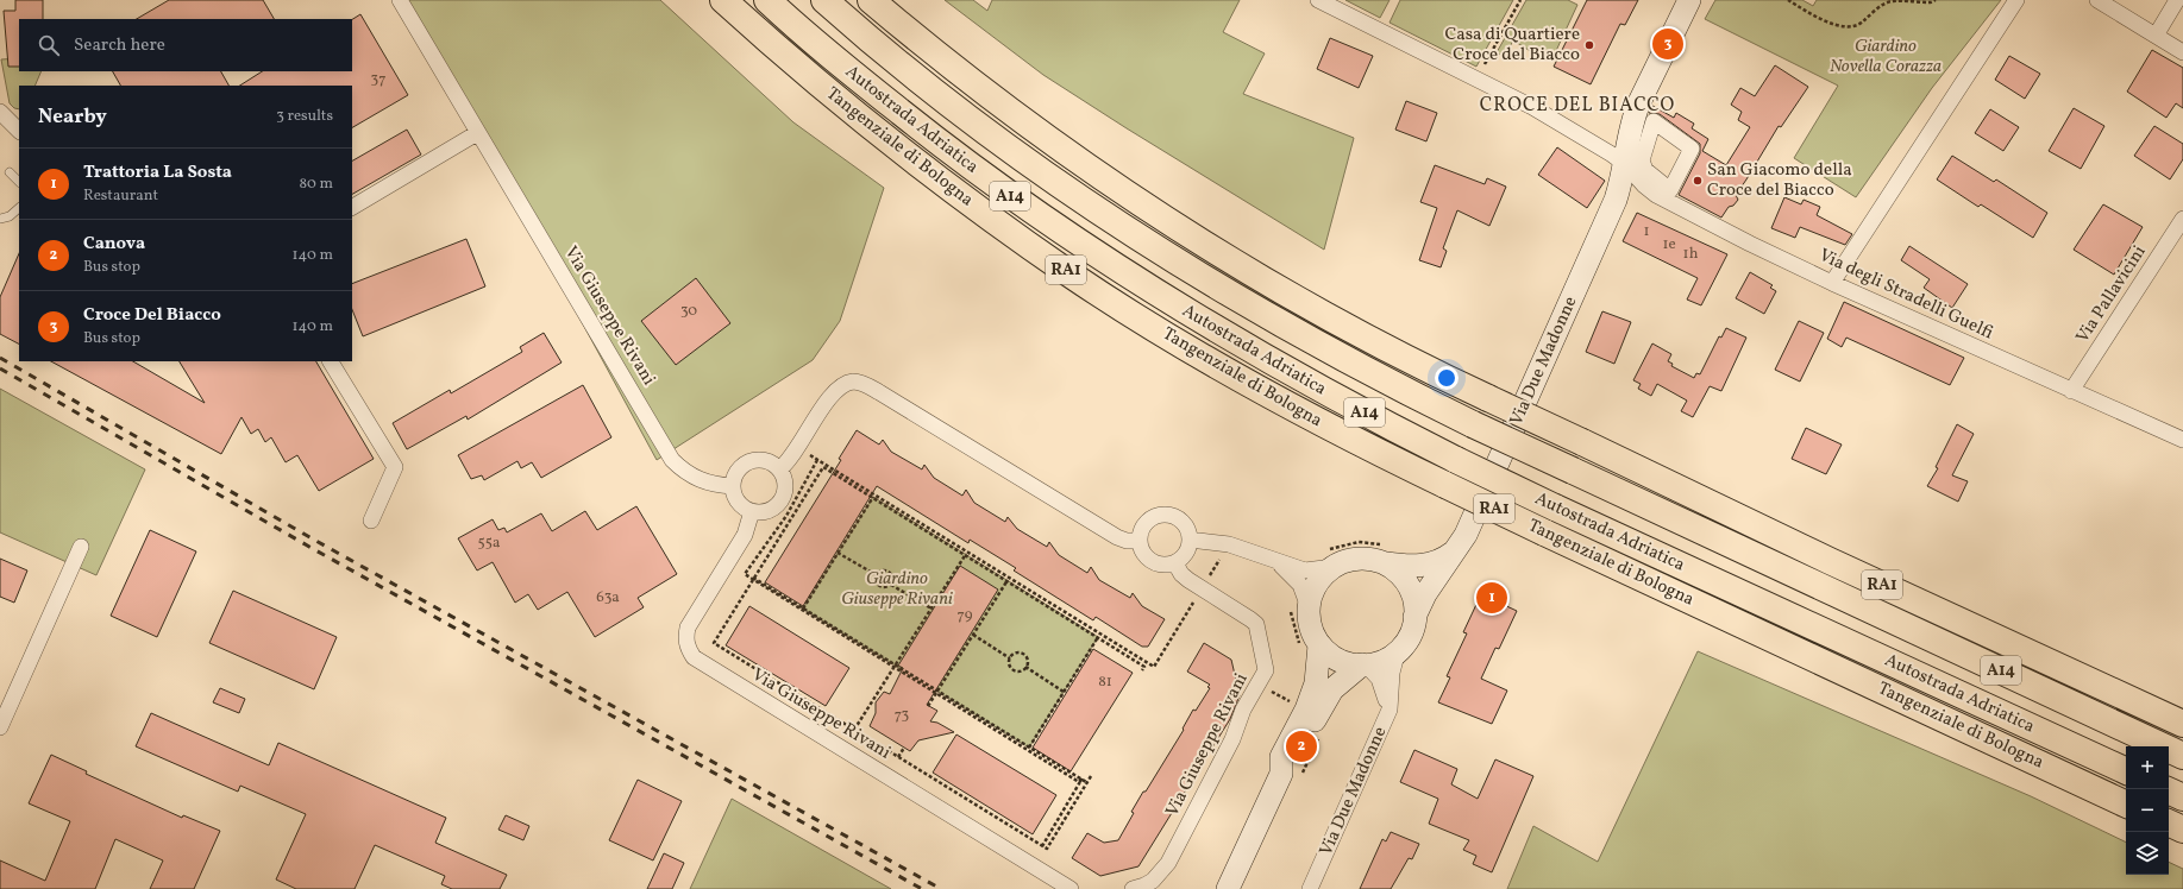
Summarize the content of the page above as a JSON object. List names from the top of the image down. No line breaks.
{"streets":{"highway":["Autostrada Adriatica","Tangenziale di Bologna","A14","RA1"],"main road":["Via Due Madonne"],"street":["Via degli Stradelli Guelfi","Via Pallavicini","Via Giuseppe Rivani"]},"crossings":[["Via degli Stradelli Guelfi","Via Pallavicini"],["Via degli Stradelli Guelfi","Via Due Madonne"]],"districts":["CROCE DEL BIACCO"],"parks":["Giardino Novella Corazza","Giardino Giuseppe Rivani"],"places":["Casa di Quartiere Croce del Biacco","San Giacomo della Croce del Biacco"],"house_numbers":["37","1","1e","1h","30","55a","63a","79","81","73"],"page":{"search":"Search here","pins":["3","1","2"],"heading":["Nearby","3 results"],"list":[{"mark":"1","name":"Trattoria La Sosta","note":"Restaurant","value":"80 m"},{"mark":"2","name":"Canova","note":"Bus stop","value":"140 m"},{"mark":"3","name":"Croce Del Biacco","note":"Bus stop","value":"140 m"}],"map_buttons":["+","−"]}}
